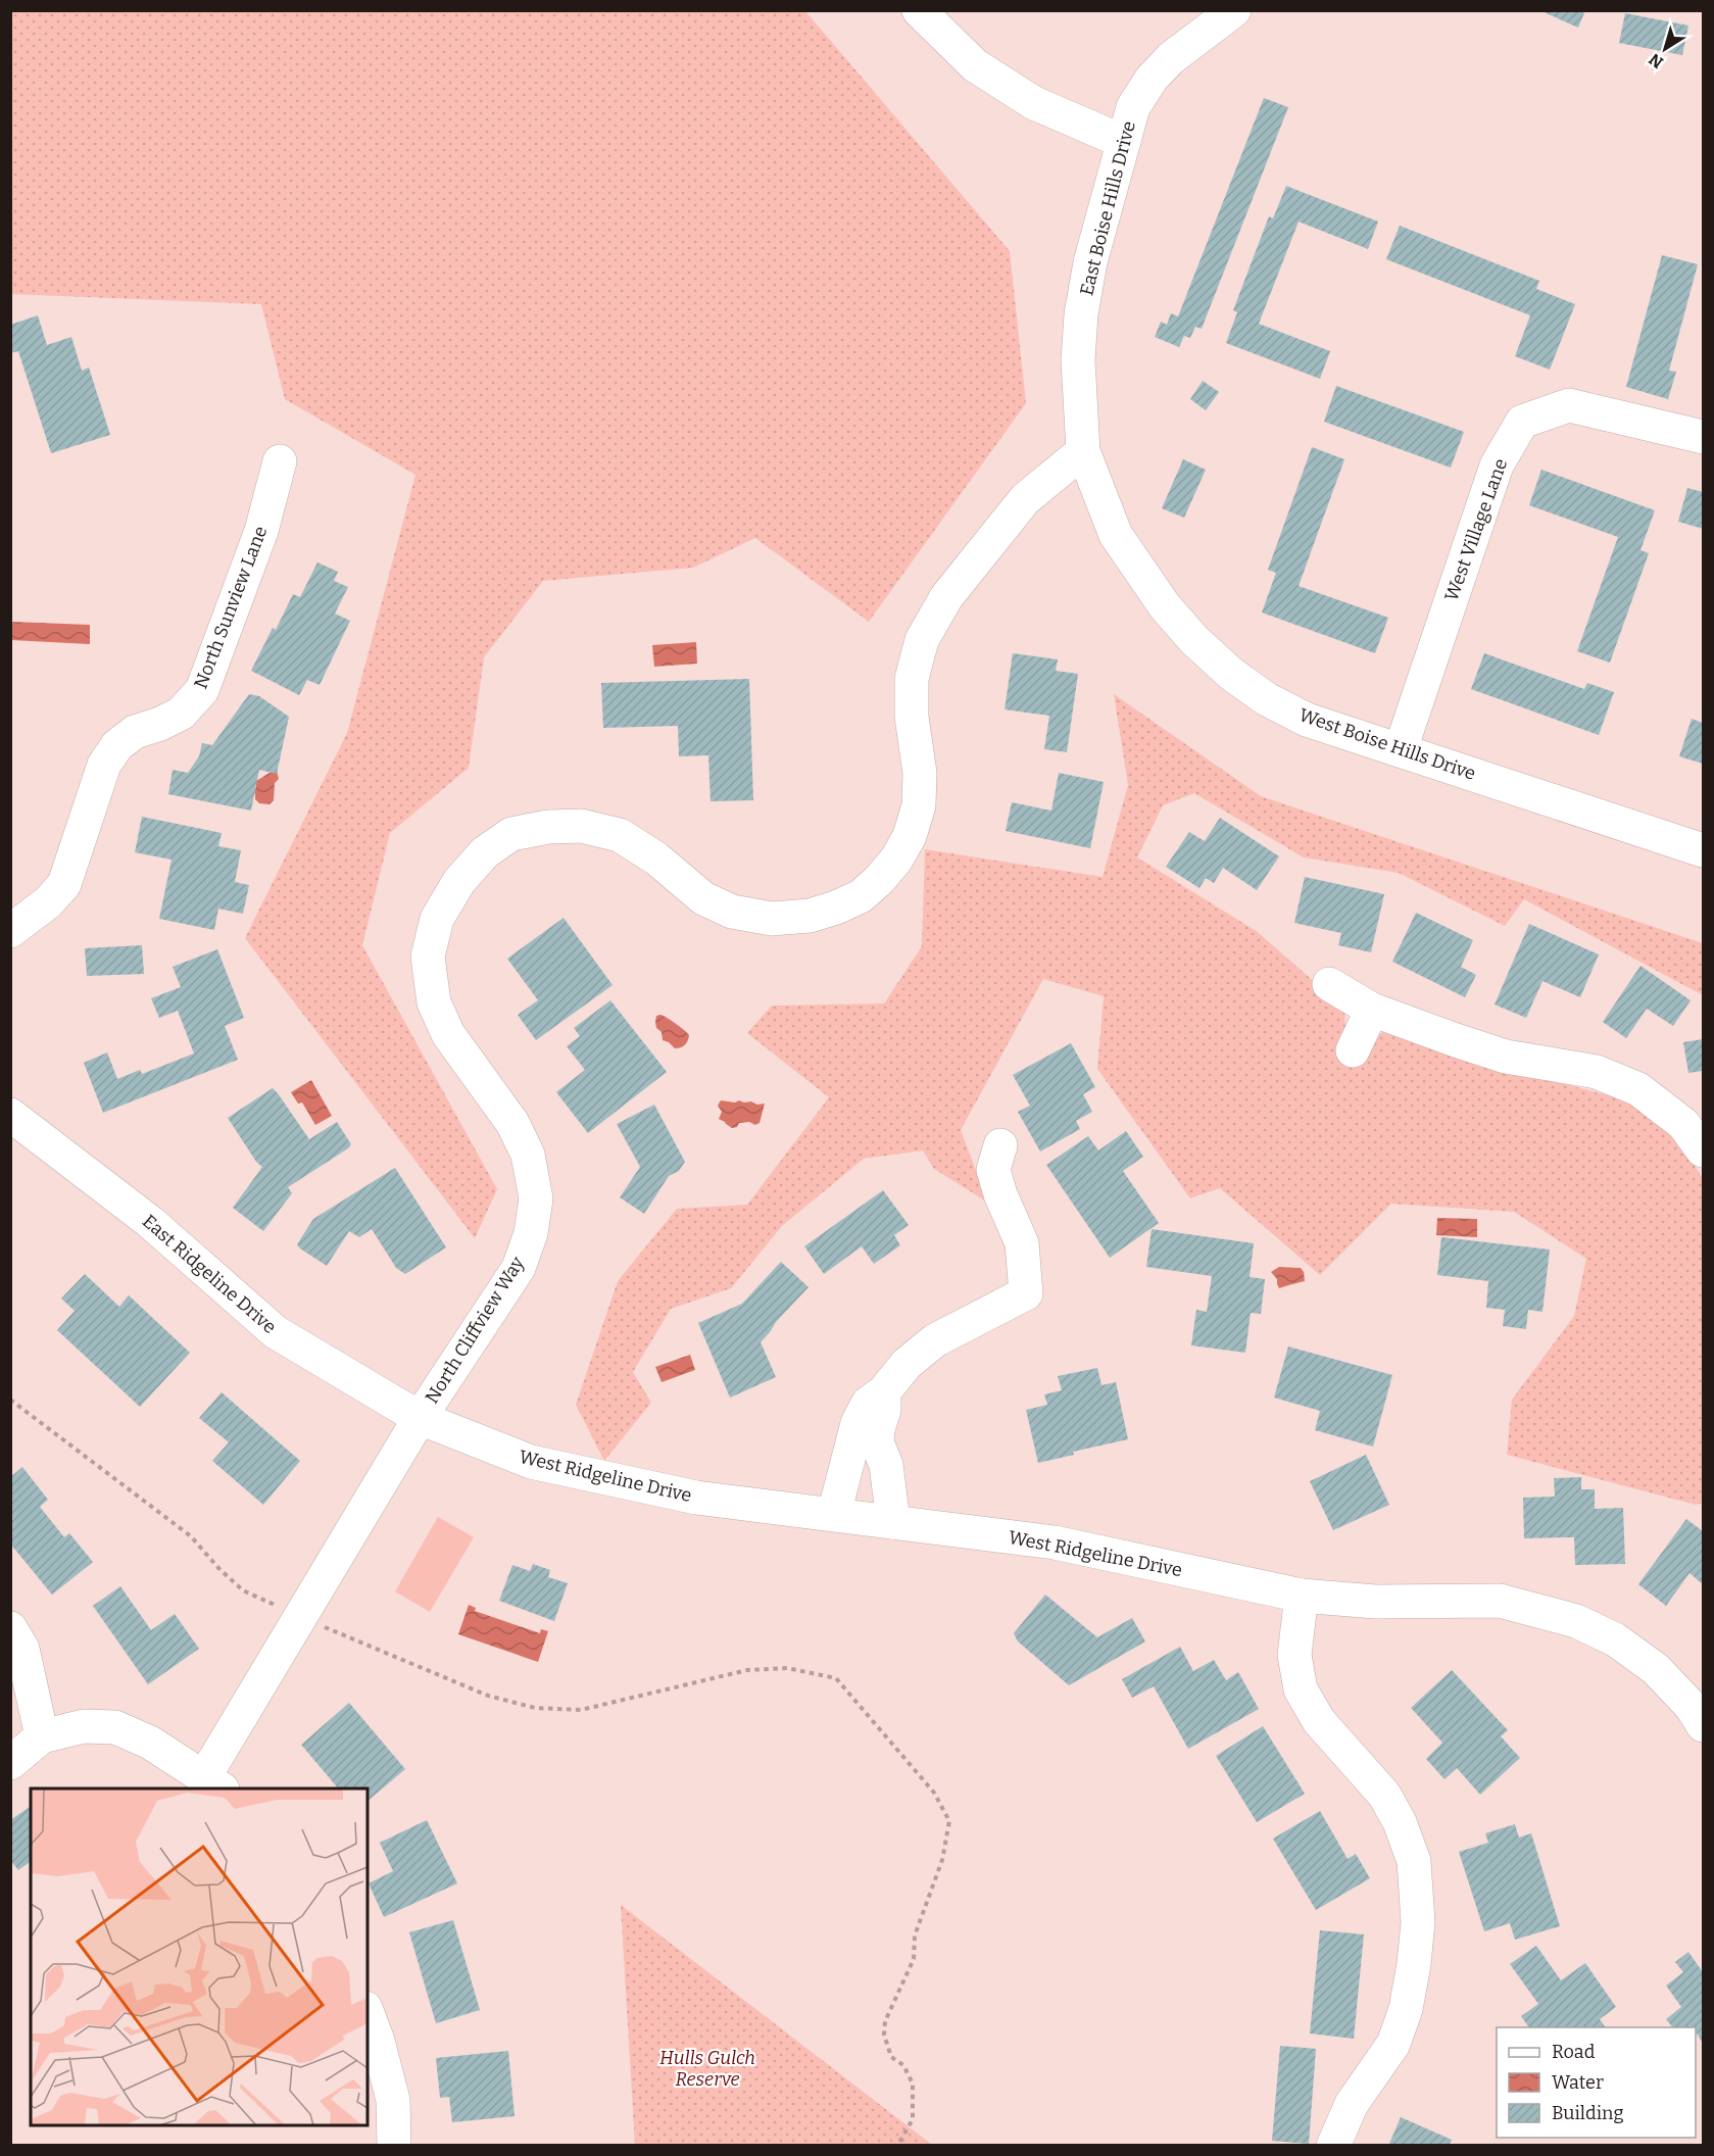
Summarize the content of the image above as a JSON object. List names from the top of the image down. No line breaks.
{"streets":{"street":["East Boise Hills Drive","West Village Lane","North Sunview Lane","West Boise Hills Drive","East Ridgeline Drive","North Cliffview Way","West Ridgeline Drive"]},"crossings":[["East Boise Hills Drive","West Boise Hills Drive"],["East Boise Hills Drive","North Cliffview Way"],["West Village Lane","West Boise Hills Drive"],["West Boise Hills Drive","North Cliffview Way"],["East Ridgeline Drive","North Cliffview Way"],["East Ridgeline Drive","West Ridgeline Drive"],["North Cliffview Way","West Ridgeline Drive"]],"parks":["Hulls Gulch Reserve"],"legend":["Road","Water","Building"],"north":"bottom left"}
